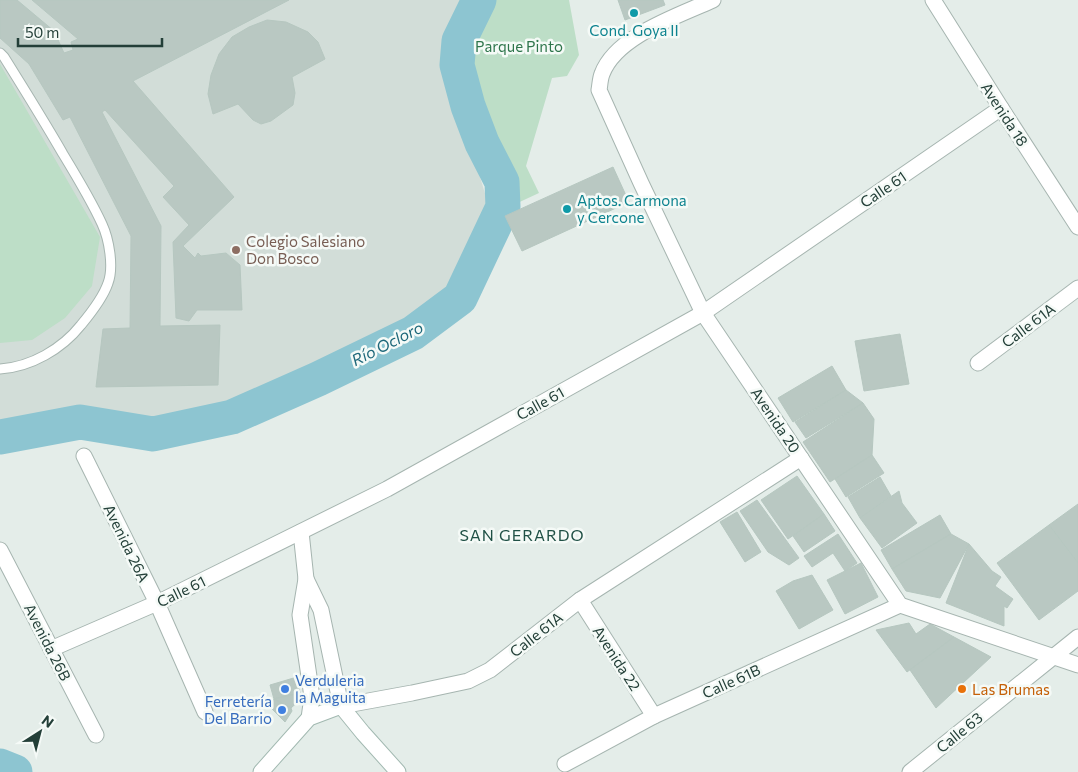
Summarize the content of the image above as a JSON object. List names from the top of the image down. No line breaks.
{"streets":{"street":["Avenida 18","Calle 61","Calle 61A","Avenida 20","Avenida 26A","Avenida 26B","Avenida 22","Calle 61B","Calle 63"]},"crossings":[["Avenida 18","Calle 61"],["Calle 61","Avenida 20"],["Calle 61","Avenida 26A"],["Calle 61","Avenida 26B"],["Calle 61A","Avenida 20"],["Calle 61A","Avenida 22"],["Avenida 20","Calle 61B"],["Avenida 22","Calle 61B"]],"districts":["SAN GERARDO"],"water":["Río Ocloro"],"parks":["Parque Pinto"],"places":["Cond. Goya II","Aptos. Carmona y Cercone","Colegio Salesiano Don Bosco","Verduleria la Maguita","Las Brumas","Ferretería Del Barrio"],"scale_bar":"50 m","north":"top right"}
